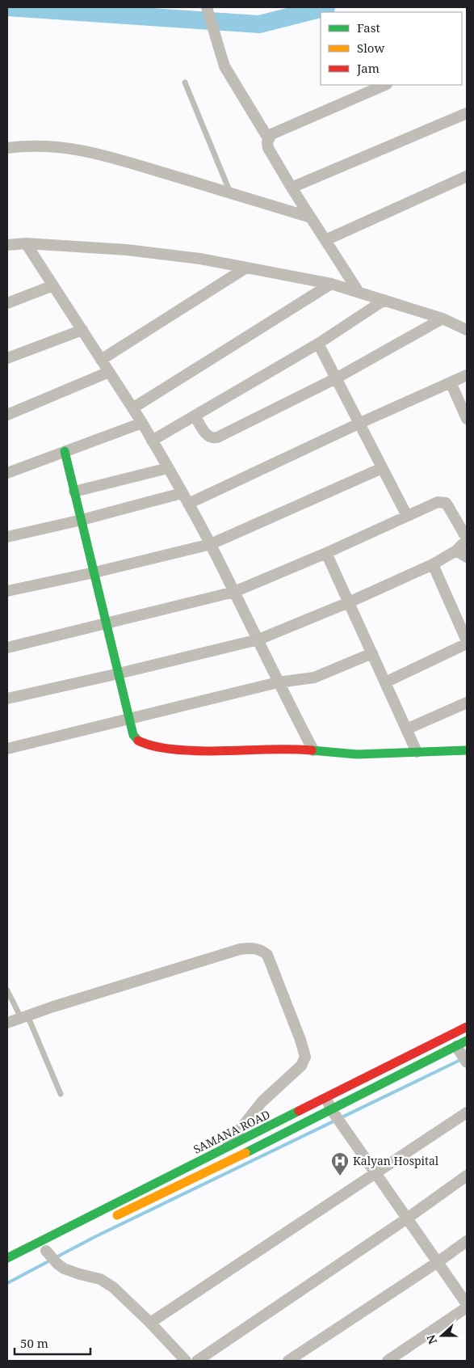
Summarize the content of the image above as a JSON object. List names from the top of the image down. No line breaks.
{"streets":{"main road":["SAMANA ROAD"]},"places":{"hospital":["Kalyan Hospital"]},"legend":["Fast","Slow","Jam"],"scale_bar":"50 m","north":"left"}
